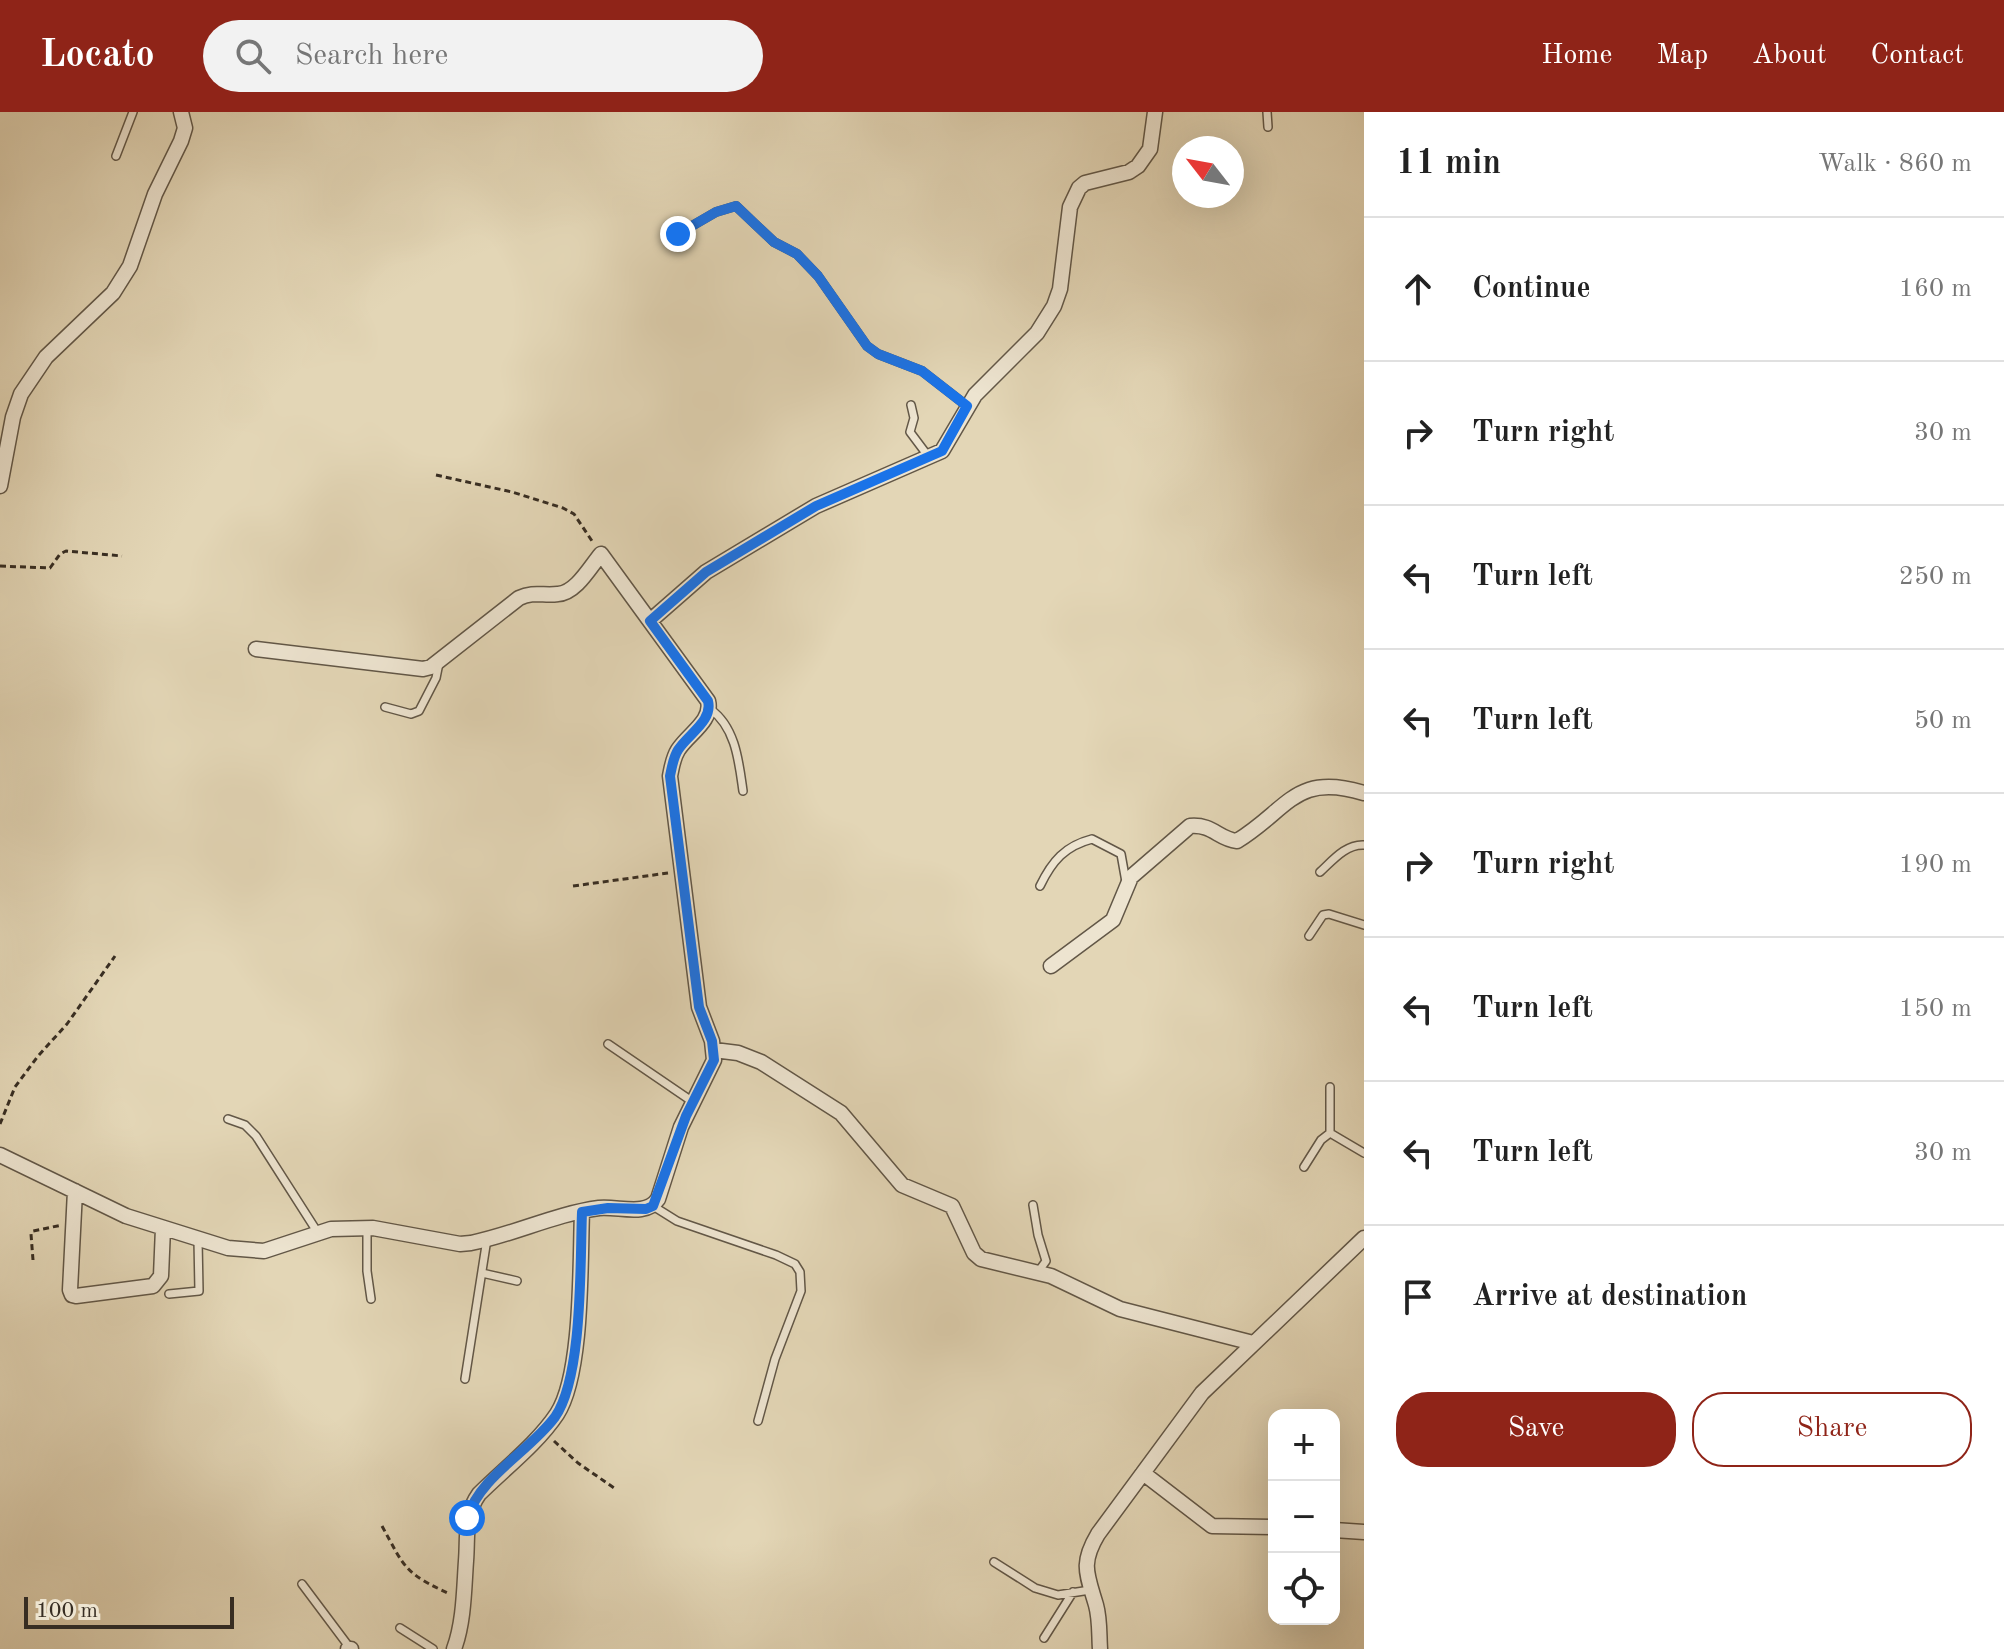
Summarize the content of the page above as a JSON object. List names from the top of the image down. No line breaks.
{"scale_bar":"100 m","north":"top left","page":{"header":"Locato","search":"Search here","nav":["Home","Map","About","Contact"],"heading":["11 min","Walk · 860 m"],"list":[["Continue","160 m"],["Turn right","30 m"],["Turn left","250 m"],["Turn left","50 m"],["Turn right","190 m"],["Turn left","150 m"],["Turn left","30 m"],"Arrive at destination"],"buttons":["Save","Share"],"map_buttons":["+","−"],"scale":"100 m"}}
